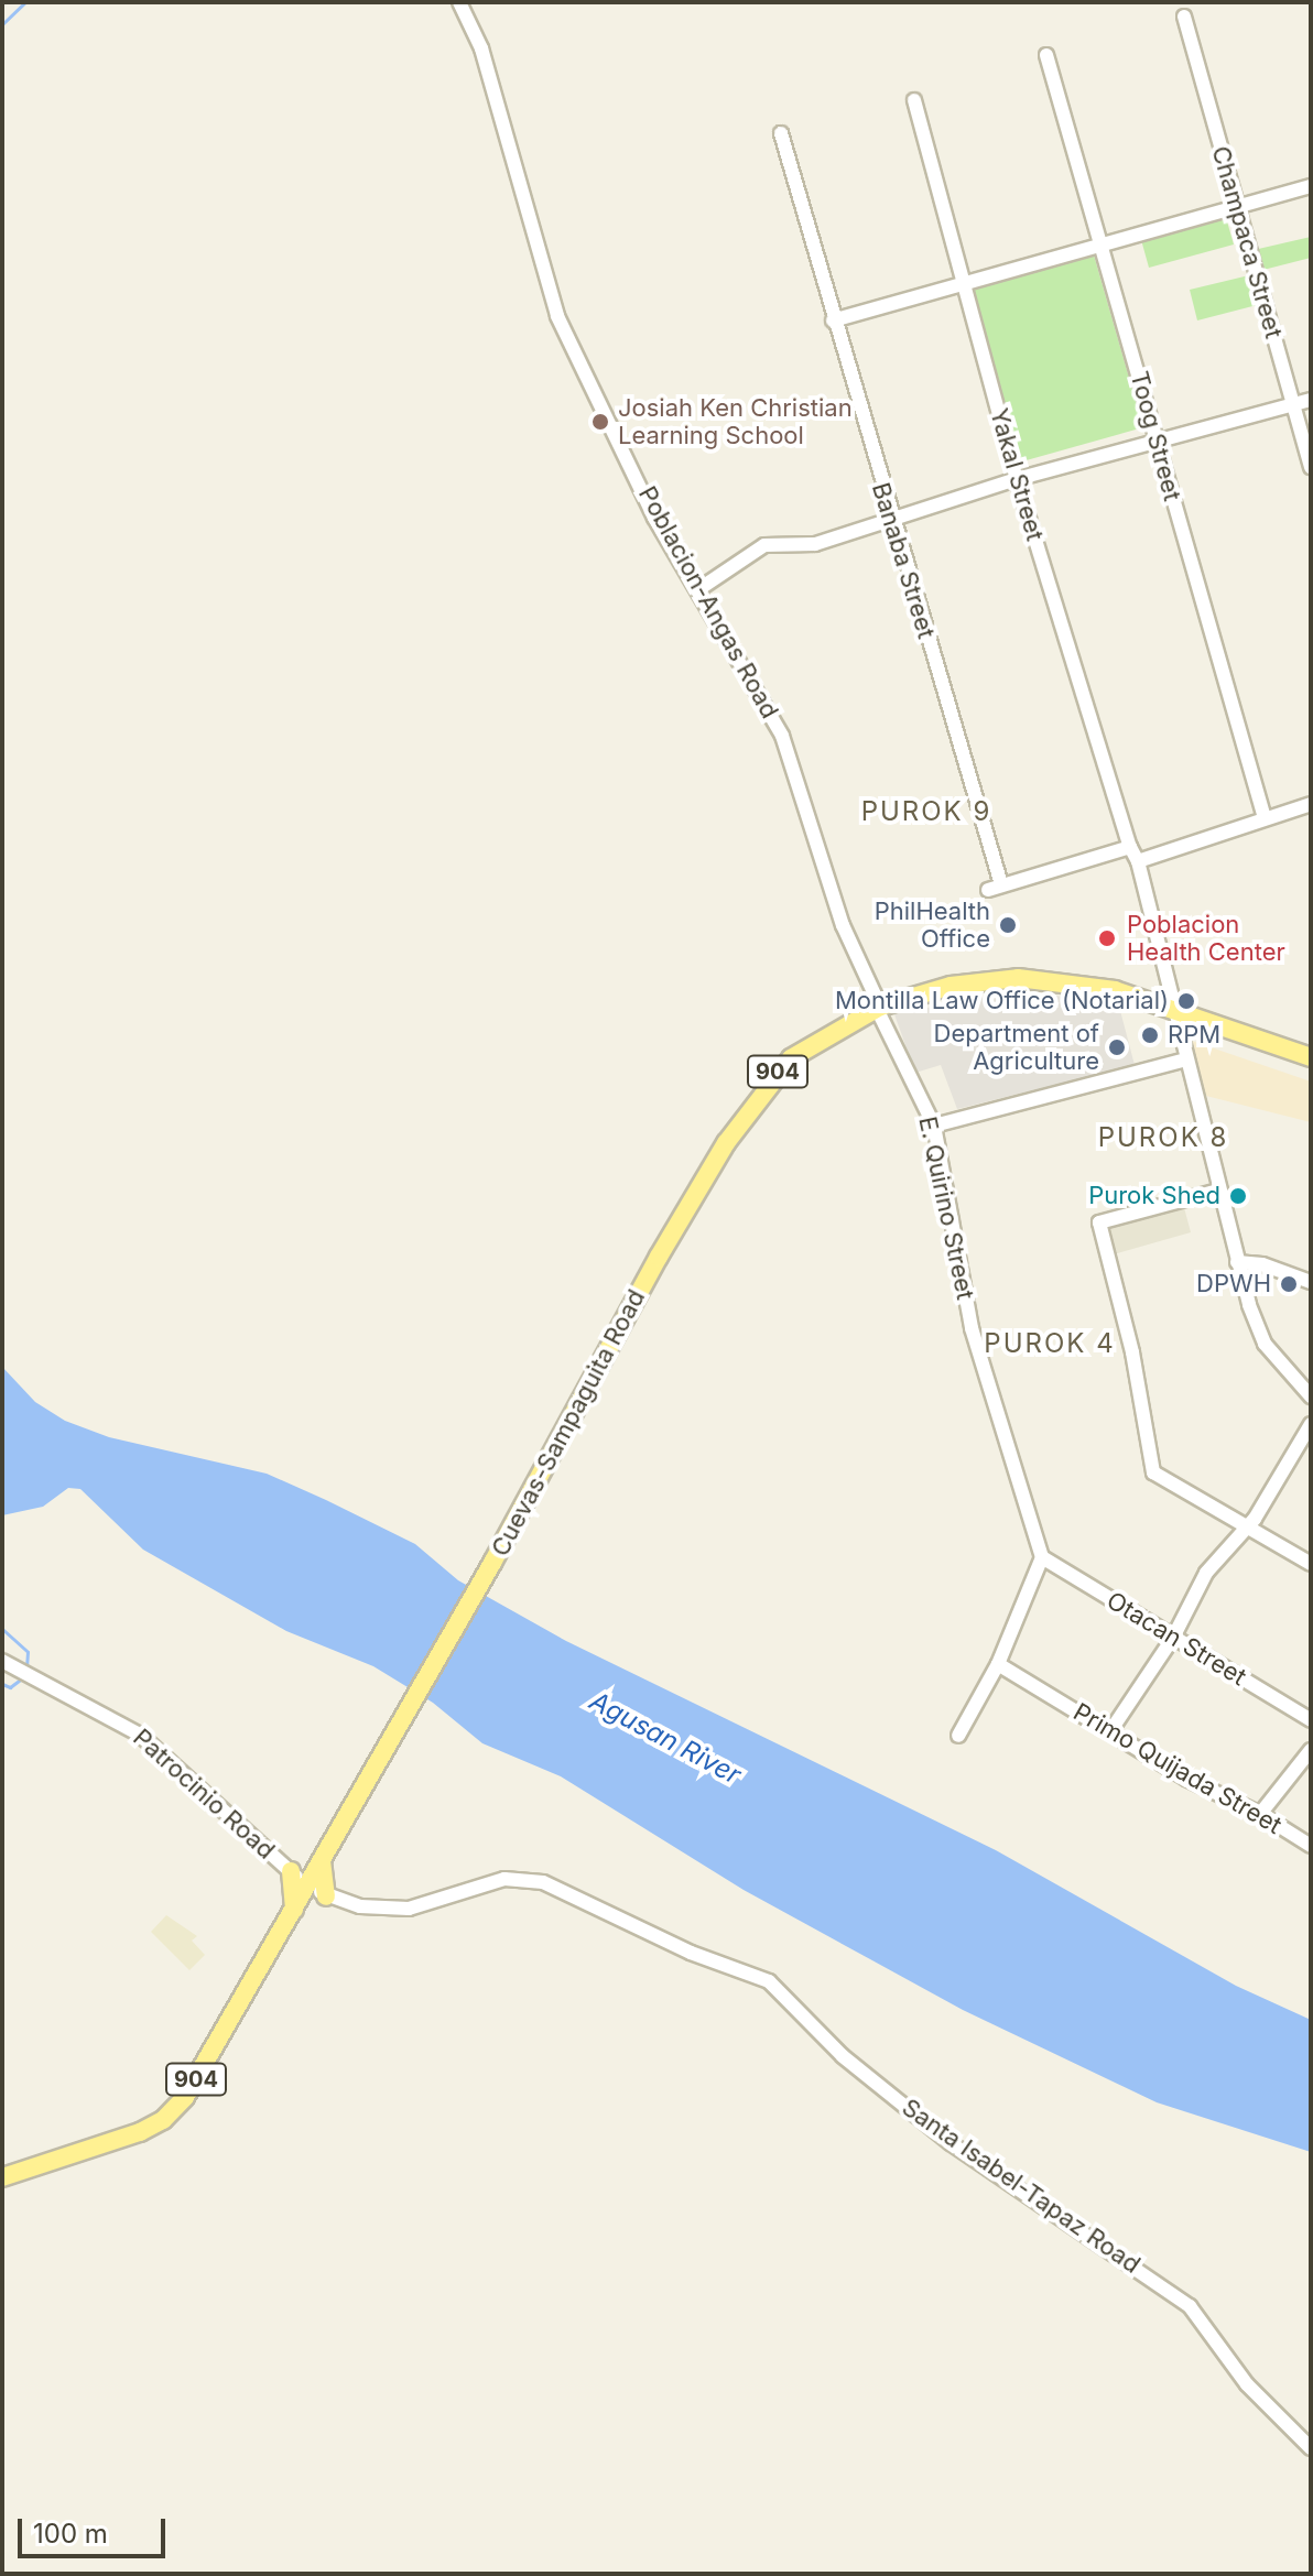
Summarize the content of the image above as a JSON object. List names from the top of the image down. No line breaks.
{"streets":{"main road":["904","Cuevas-Sampaguita Road"],"street":["Champaca Street","Toog Street","Yakal Street","Banaba Street","Poblacion-Angas Road","E. Quirino Street","Otacan Street","Primo Quijada Street","Patrocinio Road","Santa Isabel-Tapaz Road"]},"crossings":[["Yakal Street","Banaba Street"],["Poblacion-Angas Road","E. Quirino Street"],["Poblacion-Angas Road","Cuevas-Sampaguita Road"],["E. Quirino Street","Cuevas-Sampaguita Road"],["E. Quirino Street","Otacan Street"],["Cuevas-Sampaguita Road","Patrocinio Road"],["Cuevas-Sampaguita Road","Santa Isabel-Tapaz Road"],["Patrocinio Road","Santa Isabel-Tapaz Road"]],"districts":["PUROK 9","PUROK 8","PUROK 4"],"water":["Agusan River"],"places":["Josiah Ken Christian Learning School","PhilHealth Office","Poblacion Health Center","Montilla Law Office (Notarial)","RPM","Department of Agriculture","Purok Shed","DPWH"],"scale_bar":"100 m"}
